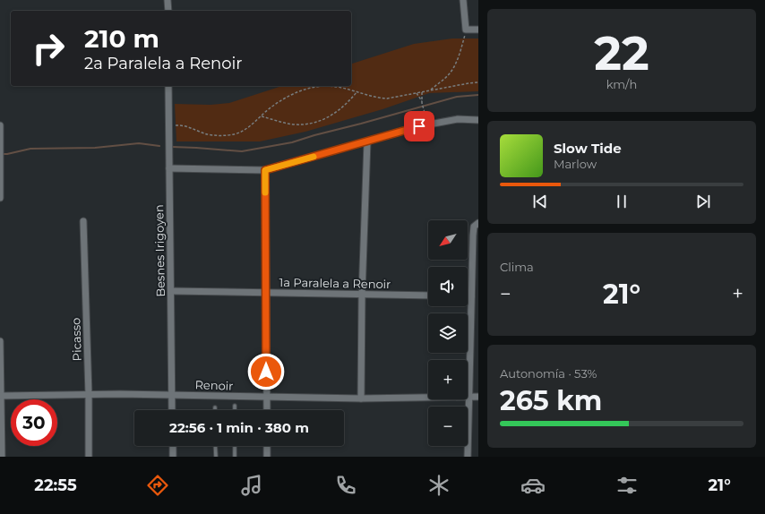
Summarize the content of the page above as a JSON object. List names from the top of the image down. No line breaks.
{"streets":{"street":["Besnes Irigoyen","1a Paralela a Renoir","Picasso","Renoir"]},"crossings":[["Besnes Irigoyen","1a Paralela a Renoir"],["Besnes Irigoyen","Renoir"],["Picasso","Renoir"]],"north":"bottom left","page":{"tile":[["22","km/h"],"Clima",["Autonomía · 53%","265 km"]],"turn":["210 m","2a Paralela a Renoir"],"song":["Slow Tide","Marlow"],"map_buttons":["+","−"],"heat":["−","21°","+"],"limit":"30","trip":"22:56 · 1 min · 380 m","tabs":["22:55","21°"]}}
